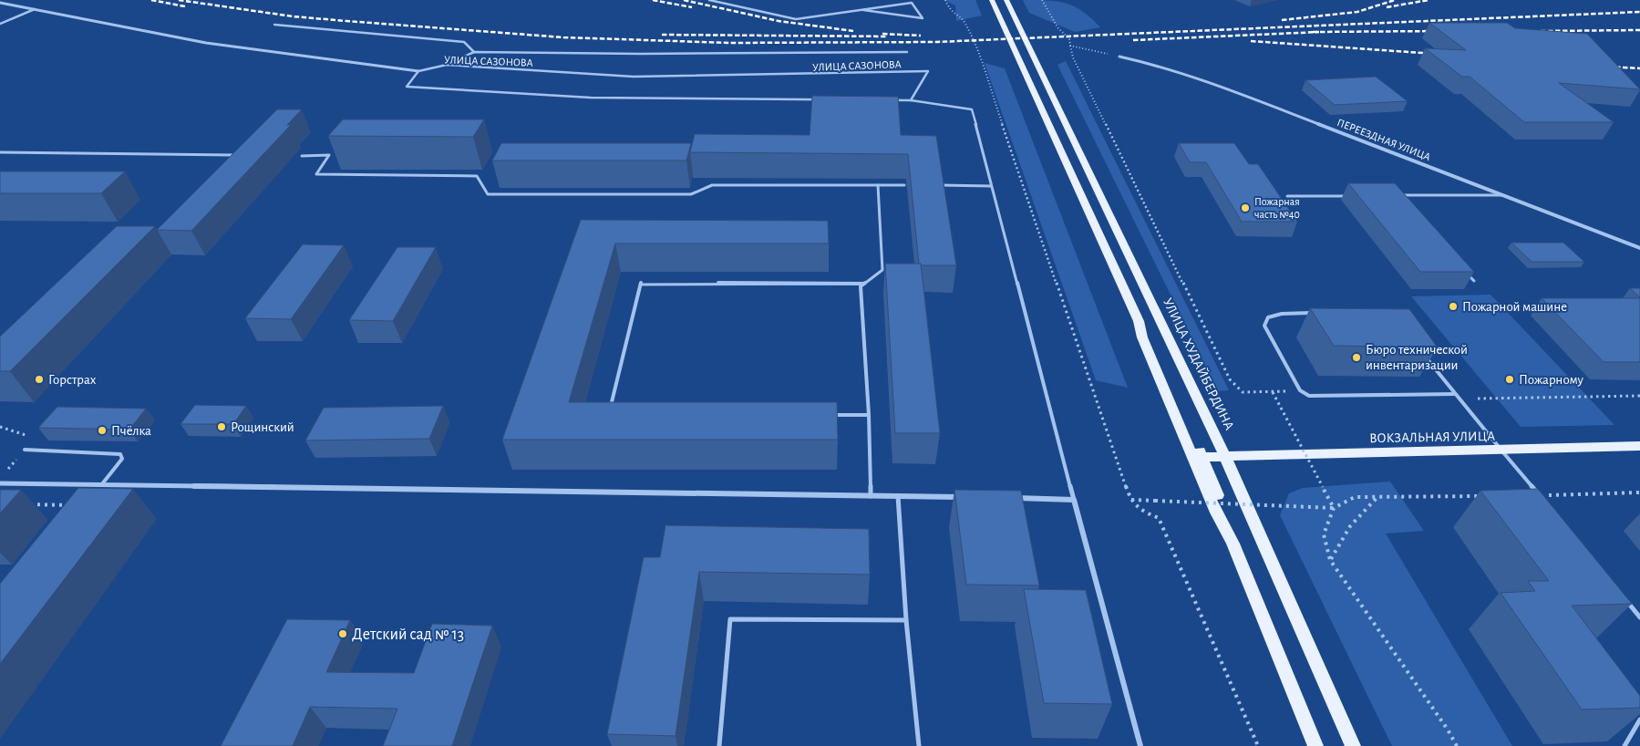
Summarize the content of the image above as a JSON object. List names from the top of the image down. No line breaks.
{"streets":{"main road":["УЛИЦА ХУДАЙБЕРДИНА","ВОКЗАЛЬНАЯ УЛИЦА"],"street":["УЛИЦА САЗОНОВА","ПЕРЕЕЗДНАЯ УЛИЦА"]},"crossings":[["УЛИЦА ХУДАЙБЕРДИНА","ВОКЗАЛЬНАЯ УЛИЦА"]],"places":["Пожарная часть №40","Пожарной машине","Бюро технической инвентаризации","Горстрах","Пожарному","Рощинский","Пчёлка","Детский сад № 13"]}
